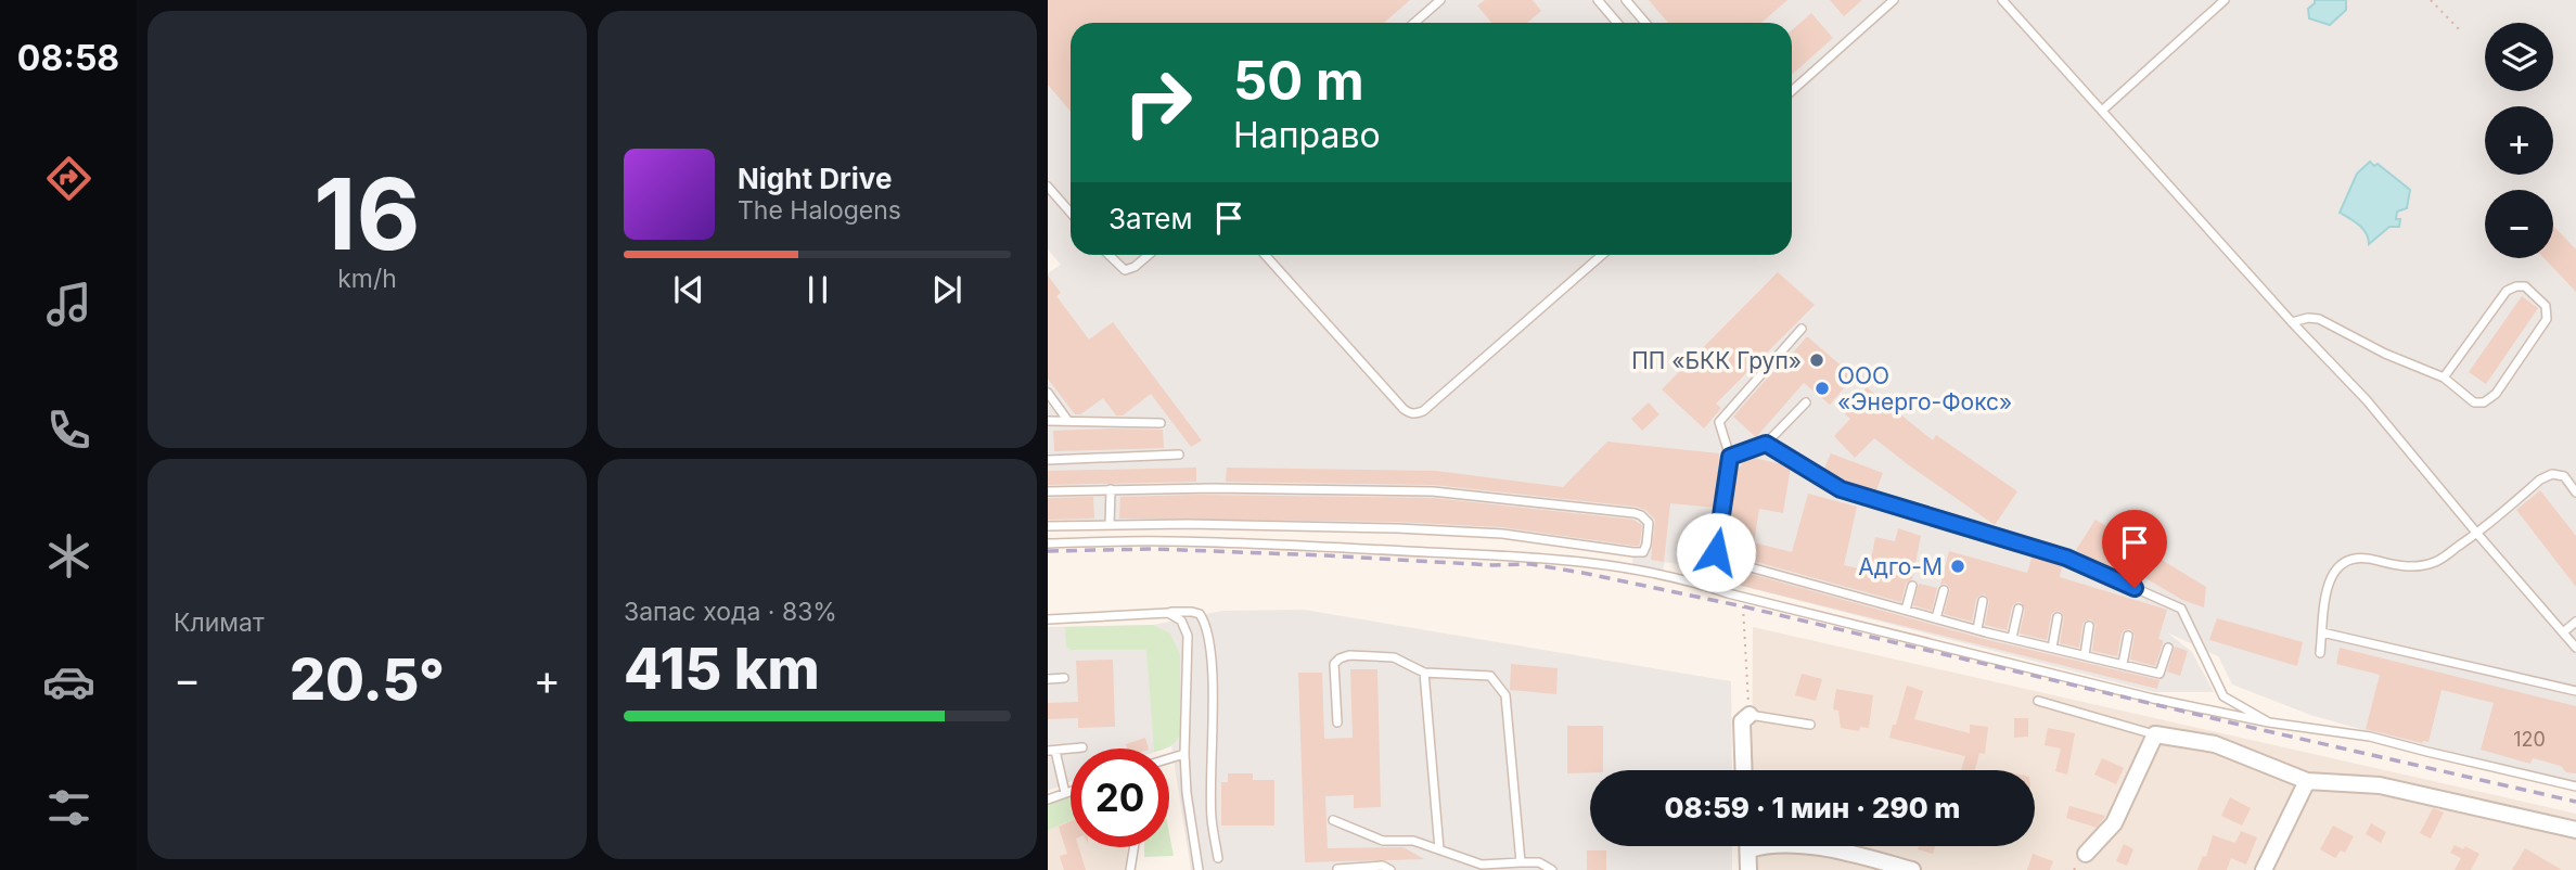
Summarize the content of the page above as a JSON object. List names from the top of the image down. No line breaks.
{"places":["ПП «БКК Груп»","ООО «Энерго-Фокс»","Адго-М"],"house_numbers":["120"],"page":{"tabs":"08:58","tile":[["16","km/h"],"Климат",["Запас хода · 83%","415 km"]],"map_buttons":["+","−"],"turn":["50 m","Направо"],"song":["Night Drive","The Halogens"],"then":"Затем","heat":["−","20.5°","+"],"limit":"20","trip":"08:59 · 1 мин · 290 m"}}
